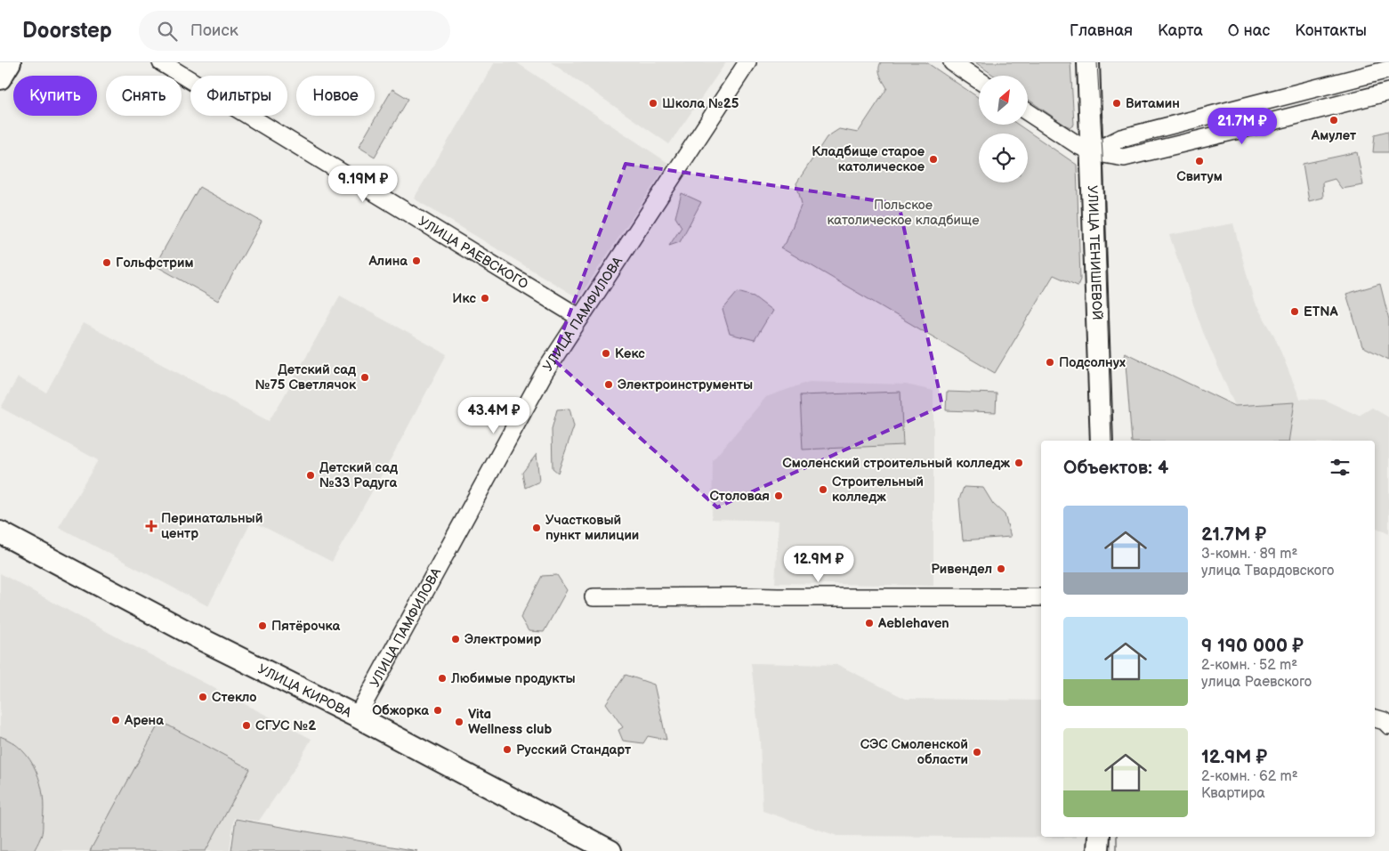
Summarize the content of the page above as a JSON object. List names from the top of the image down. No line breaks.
{"streets":{"main road":["УЛИЦА ТЕНИШЕВОЙ","УЛИЦА КИРОВА"],"street":["УЛИЦА РАЕВСКОГО","УЛИЦА ПАМФИЛОВА"]},"crossings":[["УЛИЦА РАЕВСКОГО","УЛИЦА ПАМФИЛОВА"],["УЛИЦА ПАМФИЛОВА","УЛИЦА КИРОВА"]],"parks":["Польское католическое кладбище"],"places":{"other":["Школа №25","Витамин","Амулет","Кладбище старое католическое","Свитум","Алина","Гольфстрим","Икс","ETNA","Кекс","Подсолнух","Детский сад №75 Светлячок","Электроинструменты","Смоленский строительный колледж","Детский сад №33 Радуга","Строительный колледж","Столовая","Участковый пункт милиции","Ривендел","Aeblehaven","Пятёрочка","Электромир","Любимые продукты","Стекло","Обжорка","Арена","Vita Wellness club","СГУС №2","Русский Стандарт","СЭС Смоленской области"],"health":["Перинатальный центр"]},"north":"top right","page":{"header":"Doorstep","search":"Поиск","nav":["Главная","Карта","О нас","Контакты"],"chip":["Купить","Снять","Фильтры","Новое"],"price":["21.7M ₽","9.19M ₽","43.4M ₽","12.9M ₽"],"heading":"Объектов: 4","list":[{"name":"21.7M ₽","note":"3-комн. · 89 m² · улица Твардовского"},{"name":"9 190 000 ₽","note":"2-комн. · 52 m² · улица Раевского"},{"name":"12.9M ₽","note":"2-комн. · 62 m² · Квартира"}]}}
